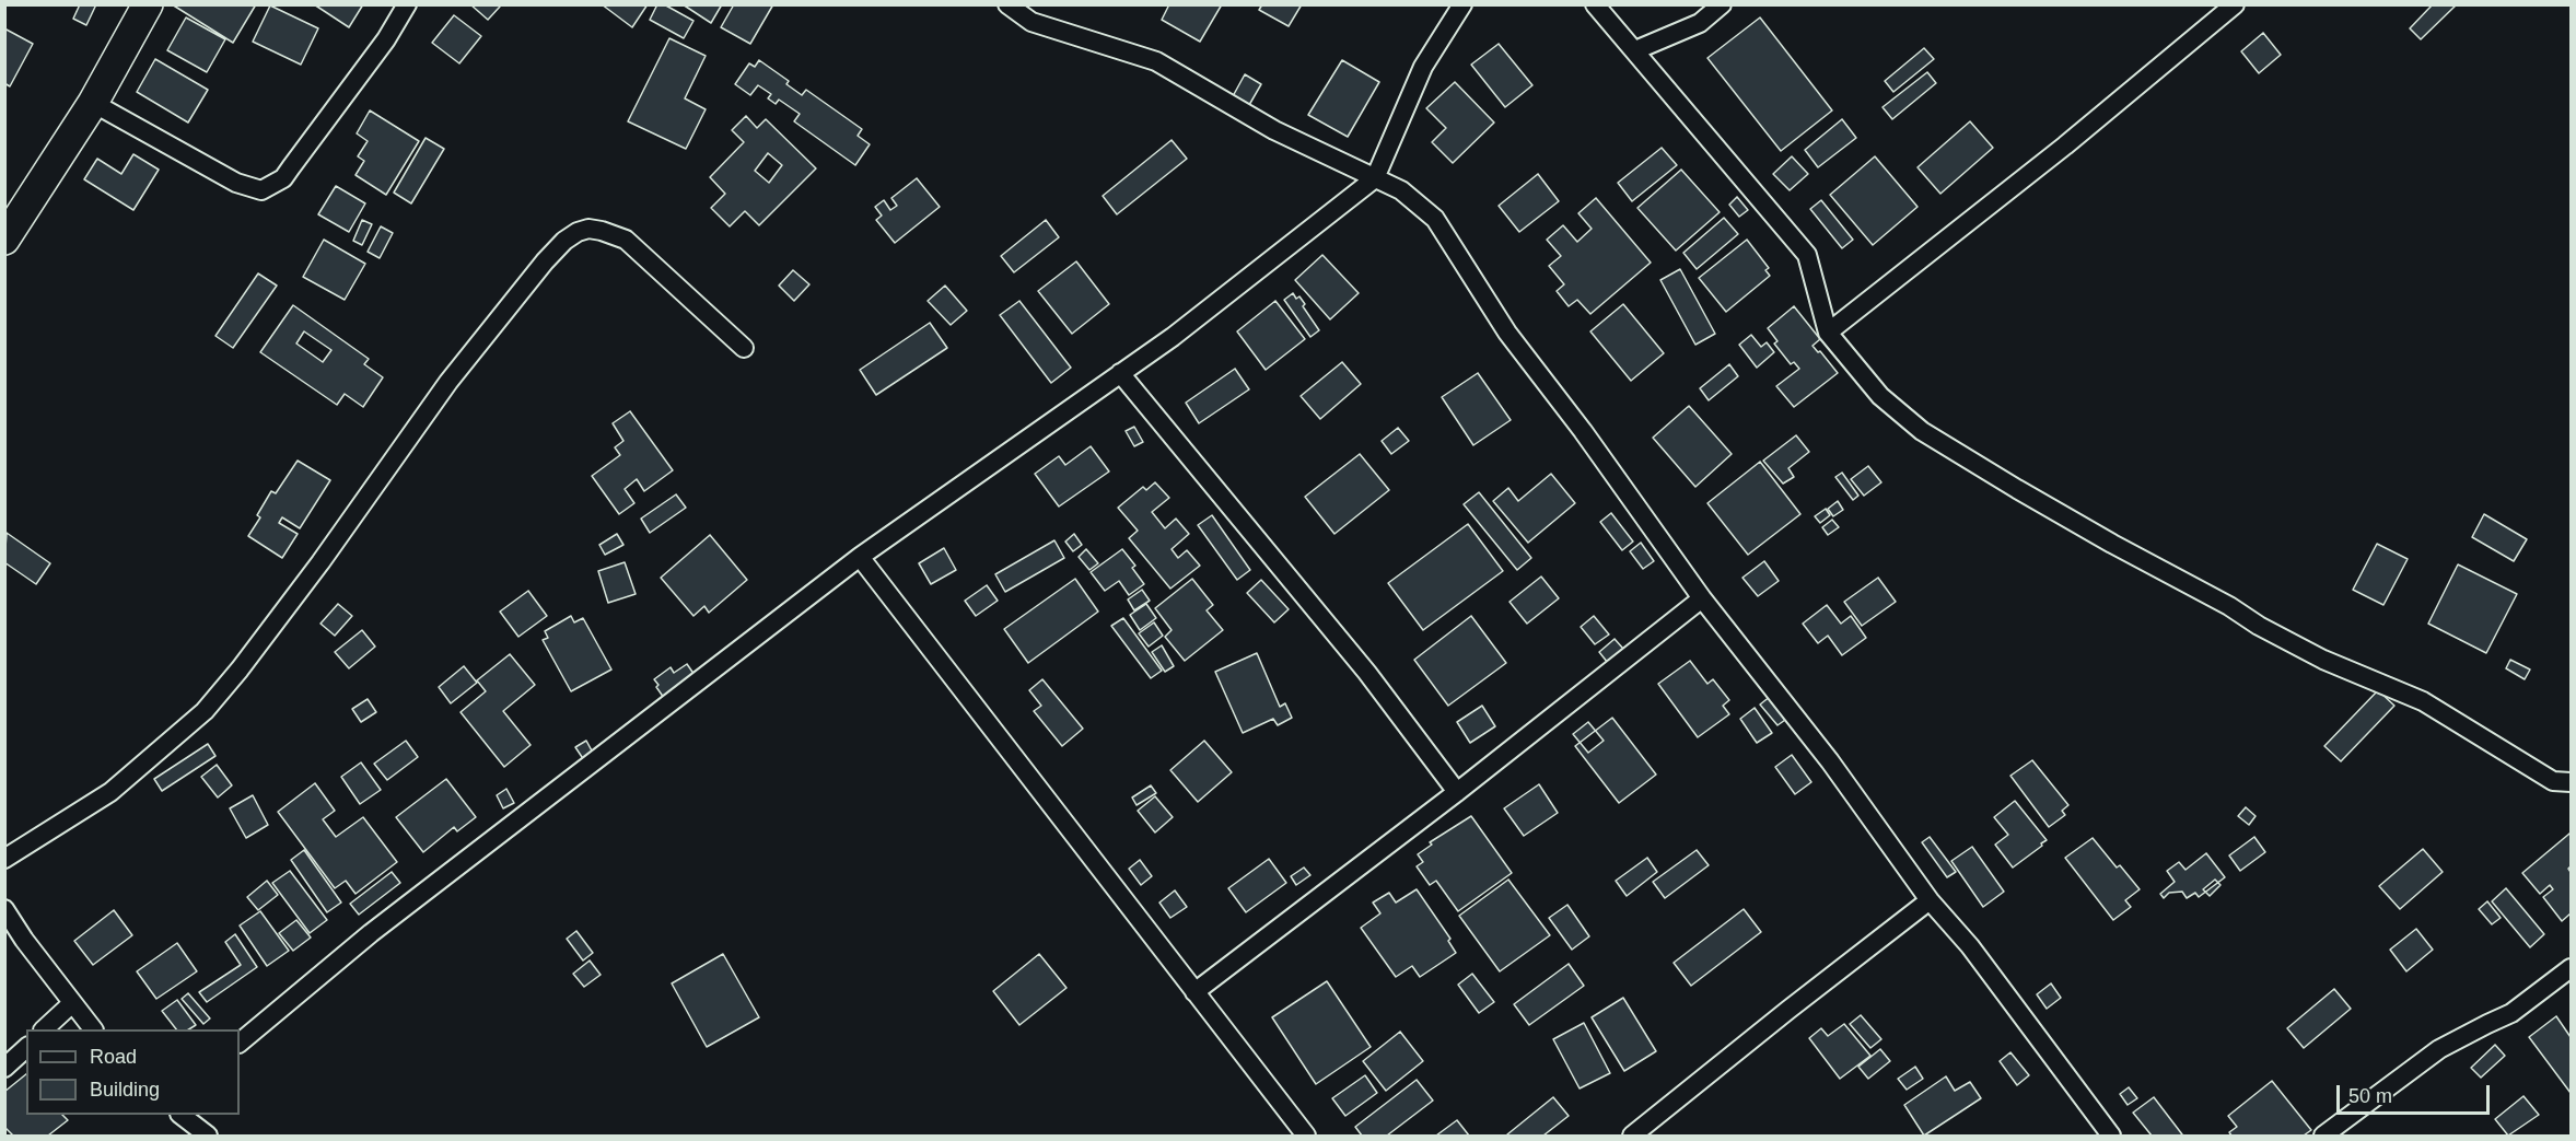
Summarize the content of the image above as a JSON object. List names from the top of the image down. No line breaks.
{"legend":["Road","Building"],"scale_bar":"50 m"}
